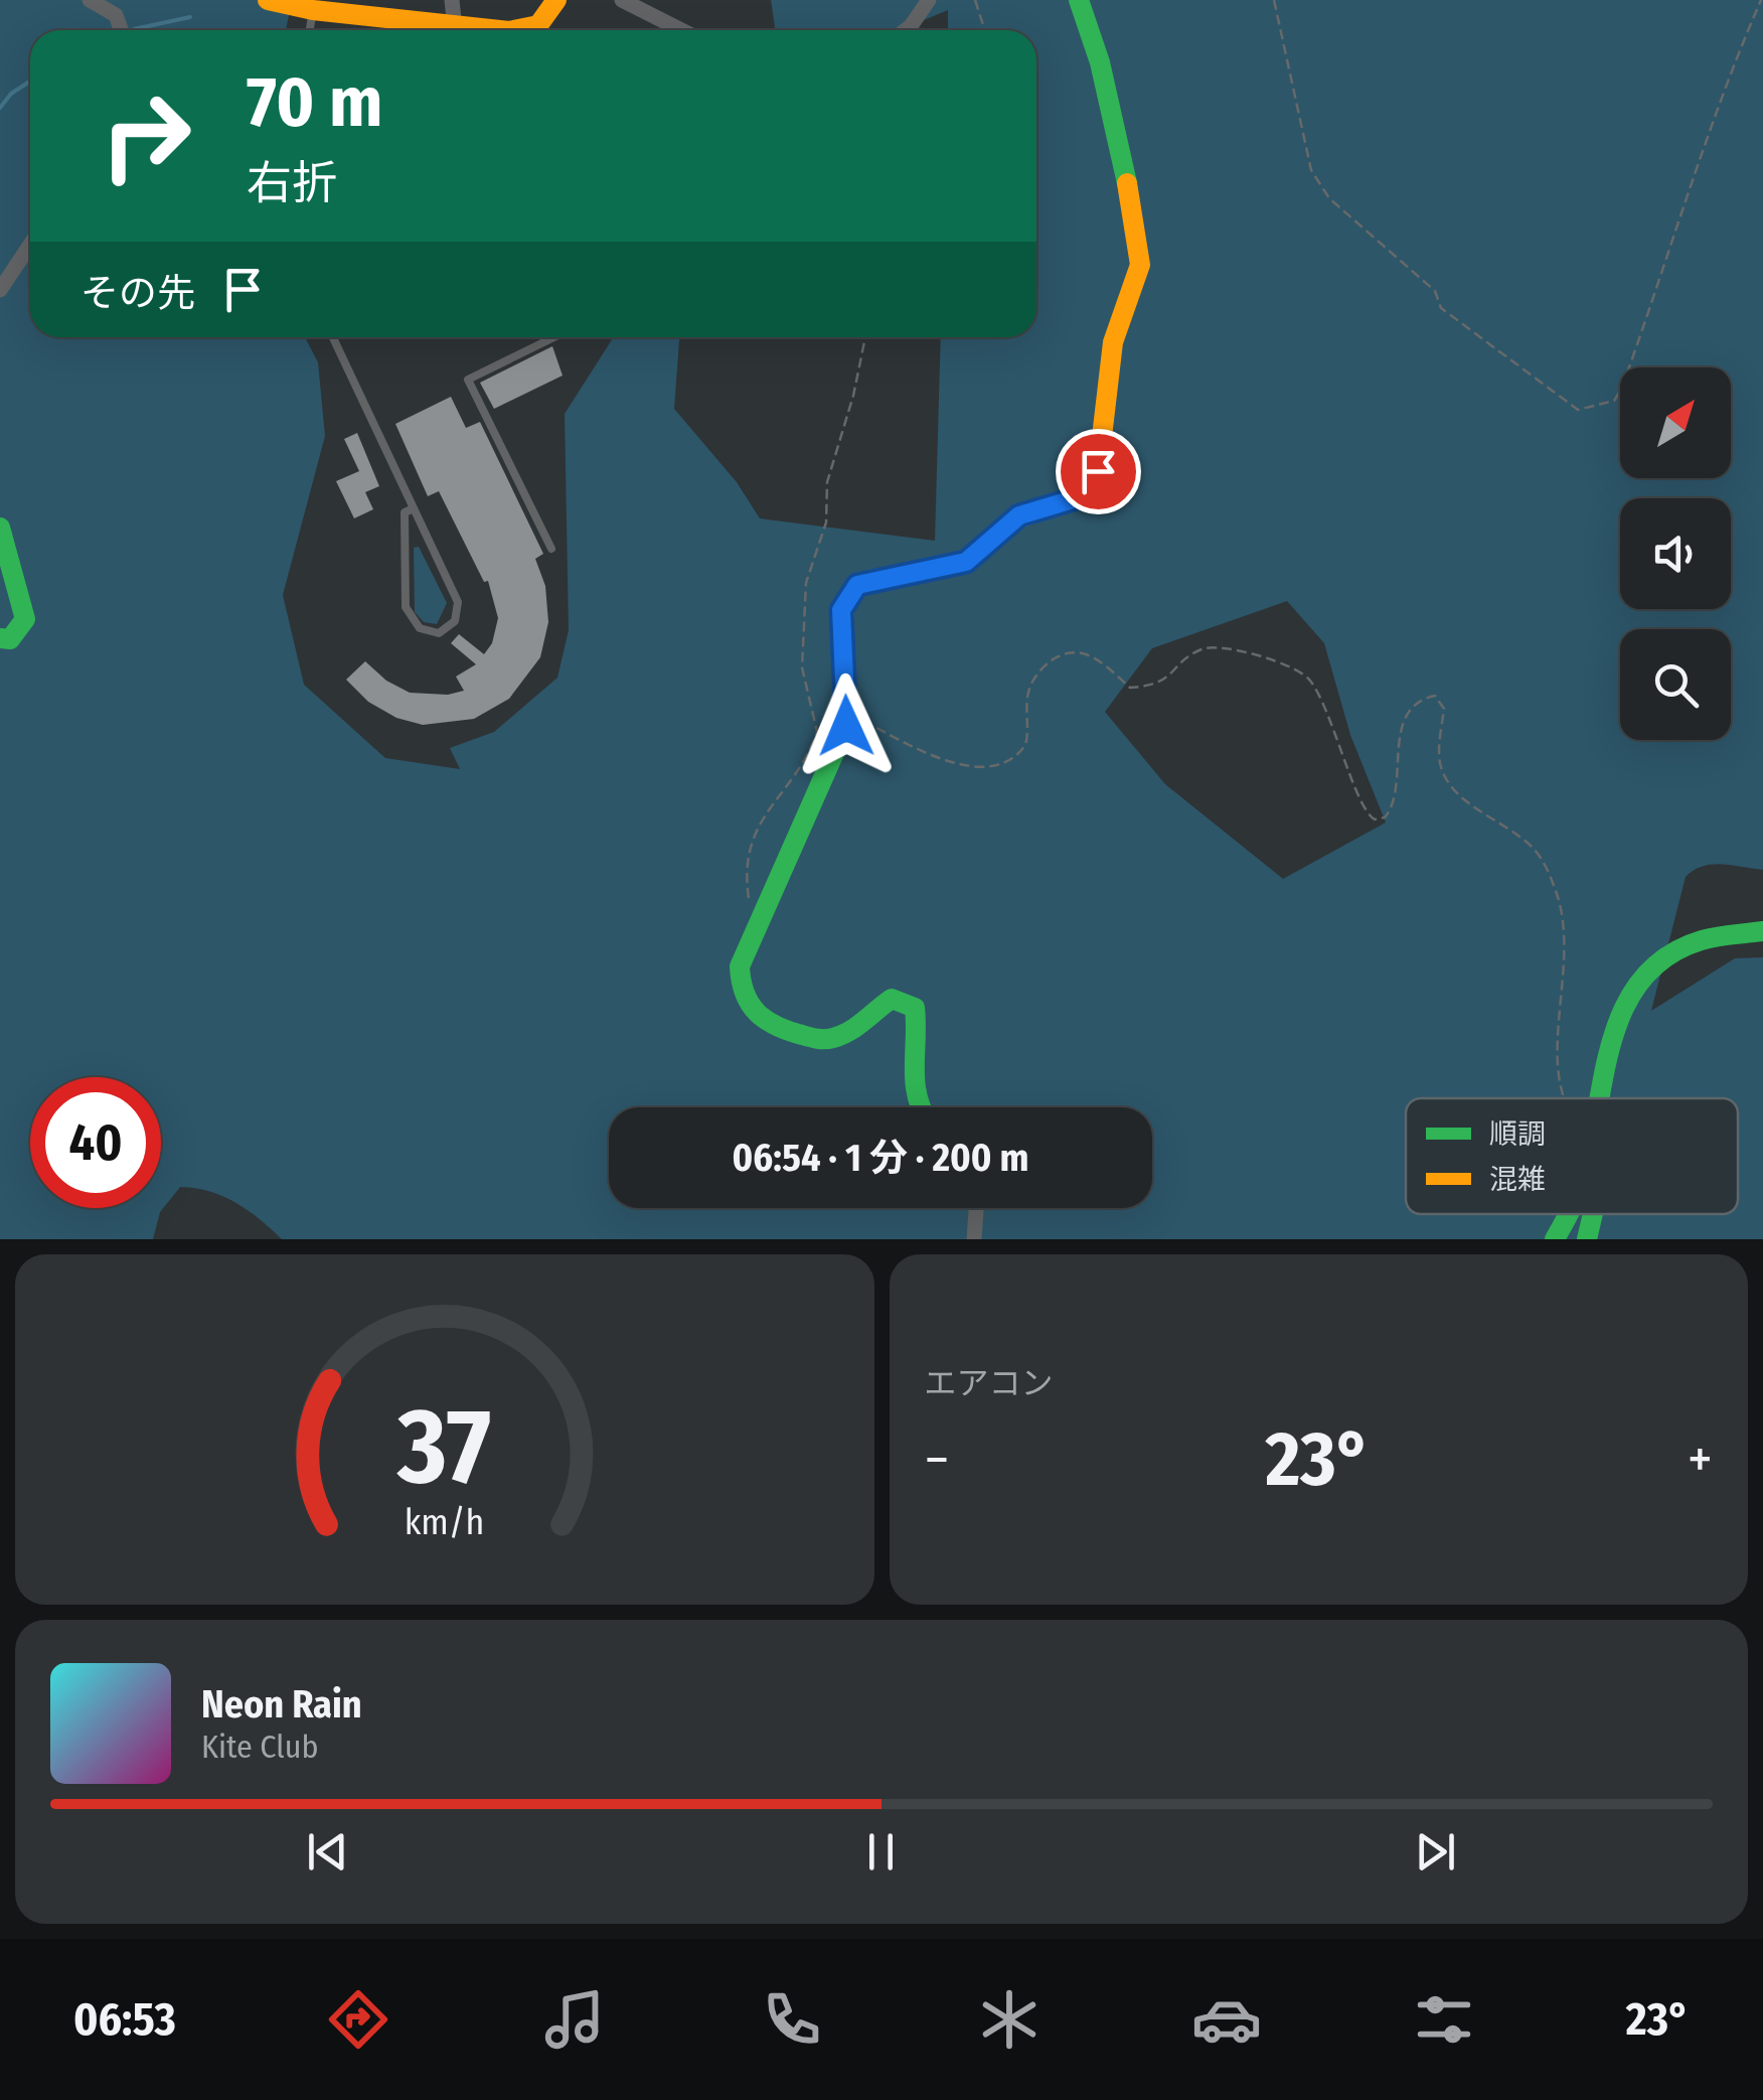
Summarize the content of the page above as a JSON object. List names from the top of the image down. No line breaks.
{"legend":["順調","混雑"],"north":"top right","page":{"turn":["70 m","右折"],"then":"その先","limit":"40","trip":"06:54 · 1 分 · 200 m","tile":"エアコン","heat":["−","23°","+"],"song":["Neon Rain","Kite Club"],"tabs":["06:53","23°"],"gauge":["37","km/h"]}}
